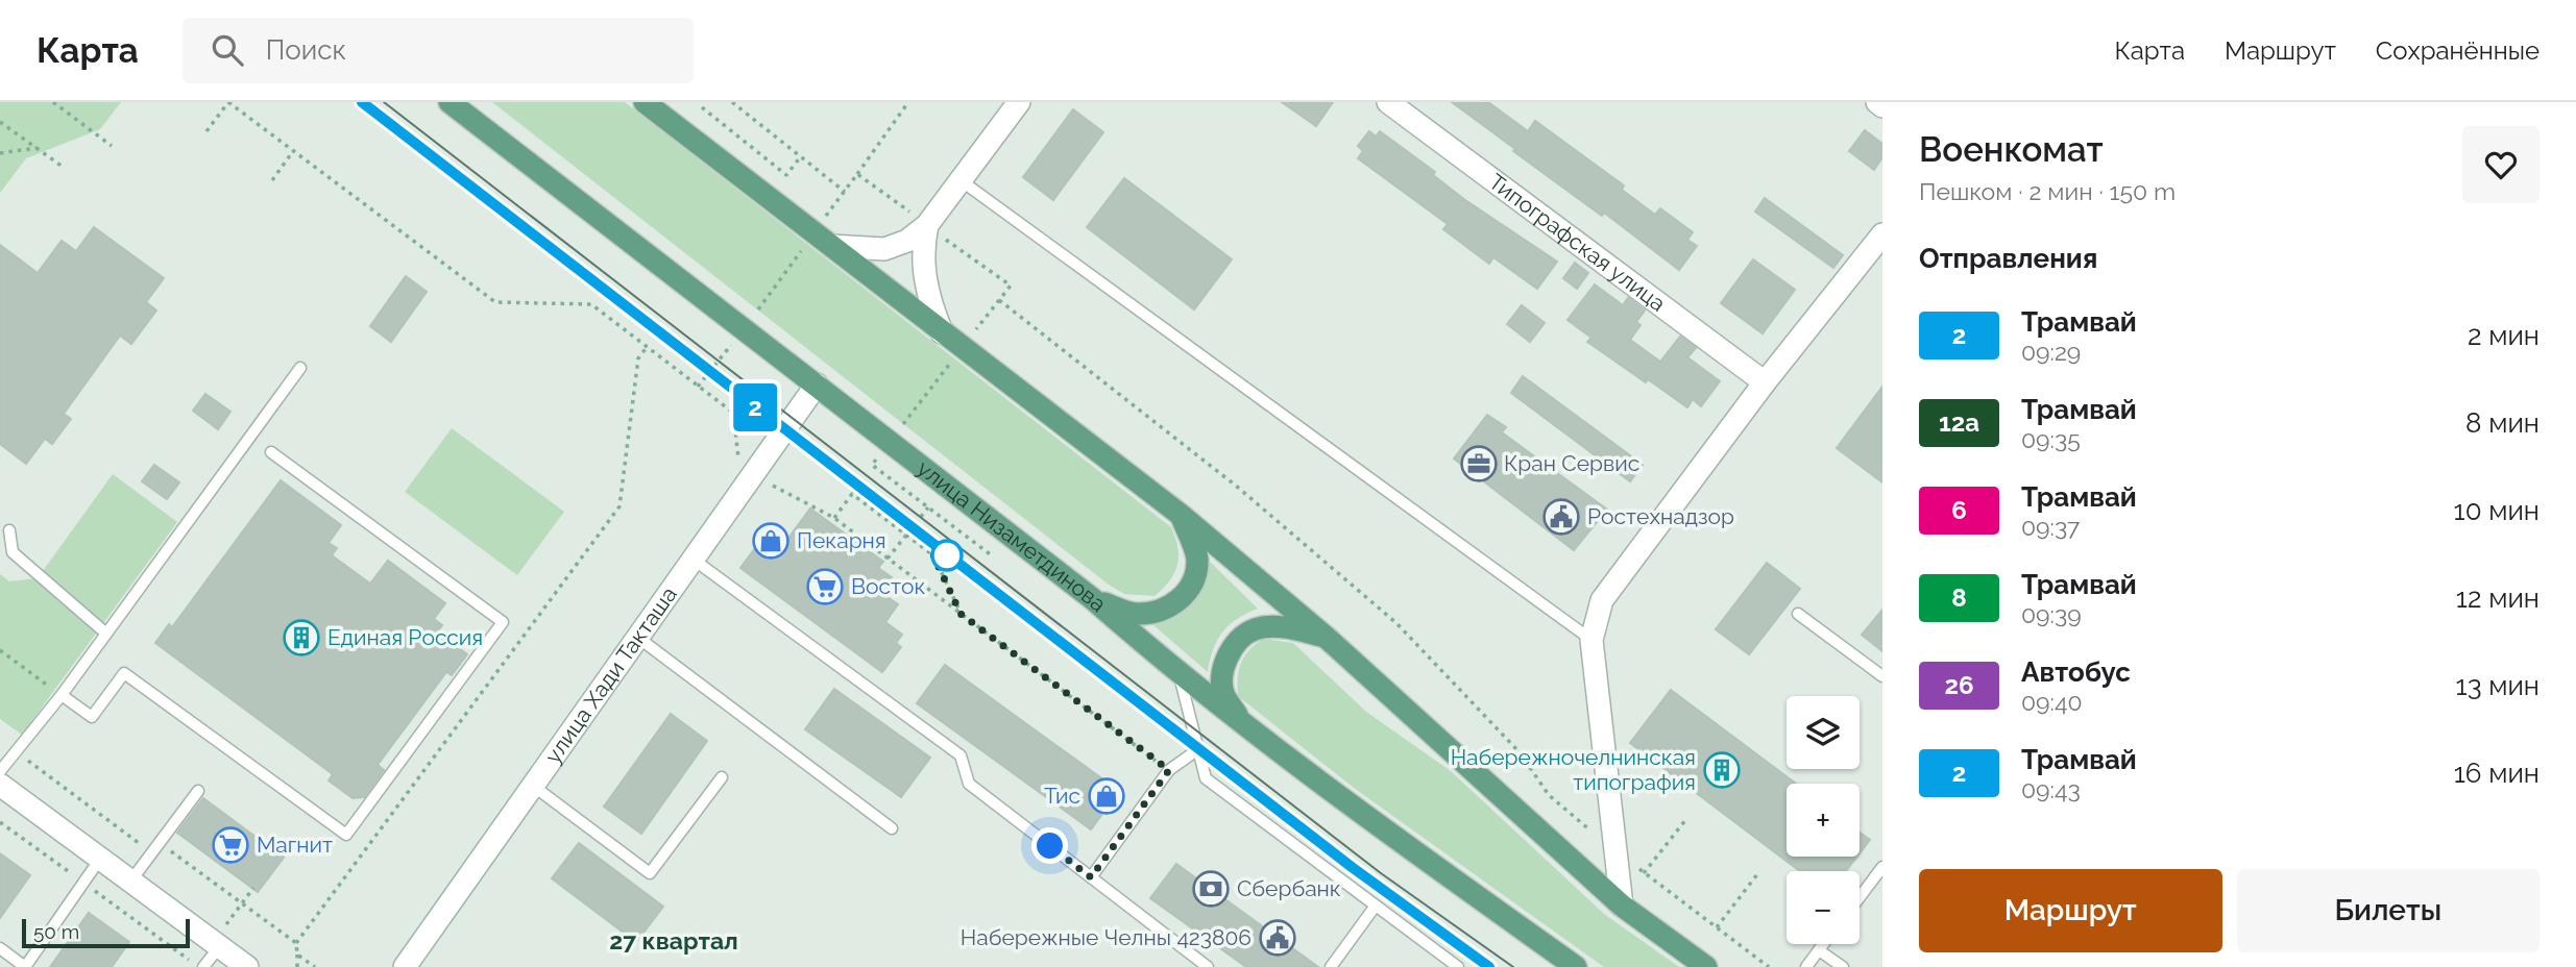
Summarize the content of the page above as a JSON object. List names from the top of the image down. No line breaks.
{"streets":{"main road":["улица Низаметдинова"],"street":["Типографская улица","улица Хади Такташа"]},"crossings":[["улица Низаметдинова","улица Хади Такташа"]],"districts":["27 квартал"],"places":{"office":["Кран Сервис"],"public building":["Ростехнадзор","Набережные Челны 423806"],"shop":["Пекарня","Тис"],"supermarket":["Восток","Магнит"],"building":["Единая Россия","Набережночелнинская типография"],"bank":["Сбербанк"]},"lines":["tram line 2"],"scale_bar":"50 m","page":{"header":"Карта","search":"Поиск","nav":["Карта","Маршрут","Сохранённые"],"on_map":"2","heading":[["Военкомат","Пешком · 2 мин · 150 m"],"Отправления"],"list":[{"mark":"2","name":"Трамвай","note":"09:29","value":"2 мин"},{"mark":"12а","name":"Трамвай","note":"09:35","value":"8 мин"},{"mark":"6","name":"Трамвай","note":"09:37","value":"10 мин"},{"mark":"8","name":"Трамвай","note":"09:39","value":"12 мин"},{"mark":"26","name":"Автобус","note":"09:40","value":"13 мин"},{"mark":"2","name":"Трамвай","note":"09:43","value":"16 мин"}],"map_buttons":["+","−"],"buttons":["Маршрут","Билеты"],"scale":"50 m"}}
